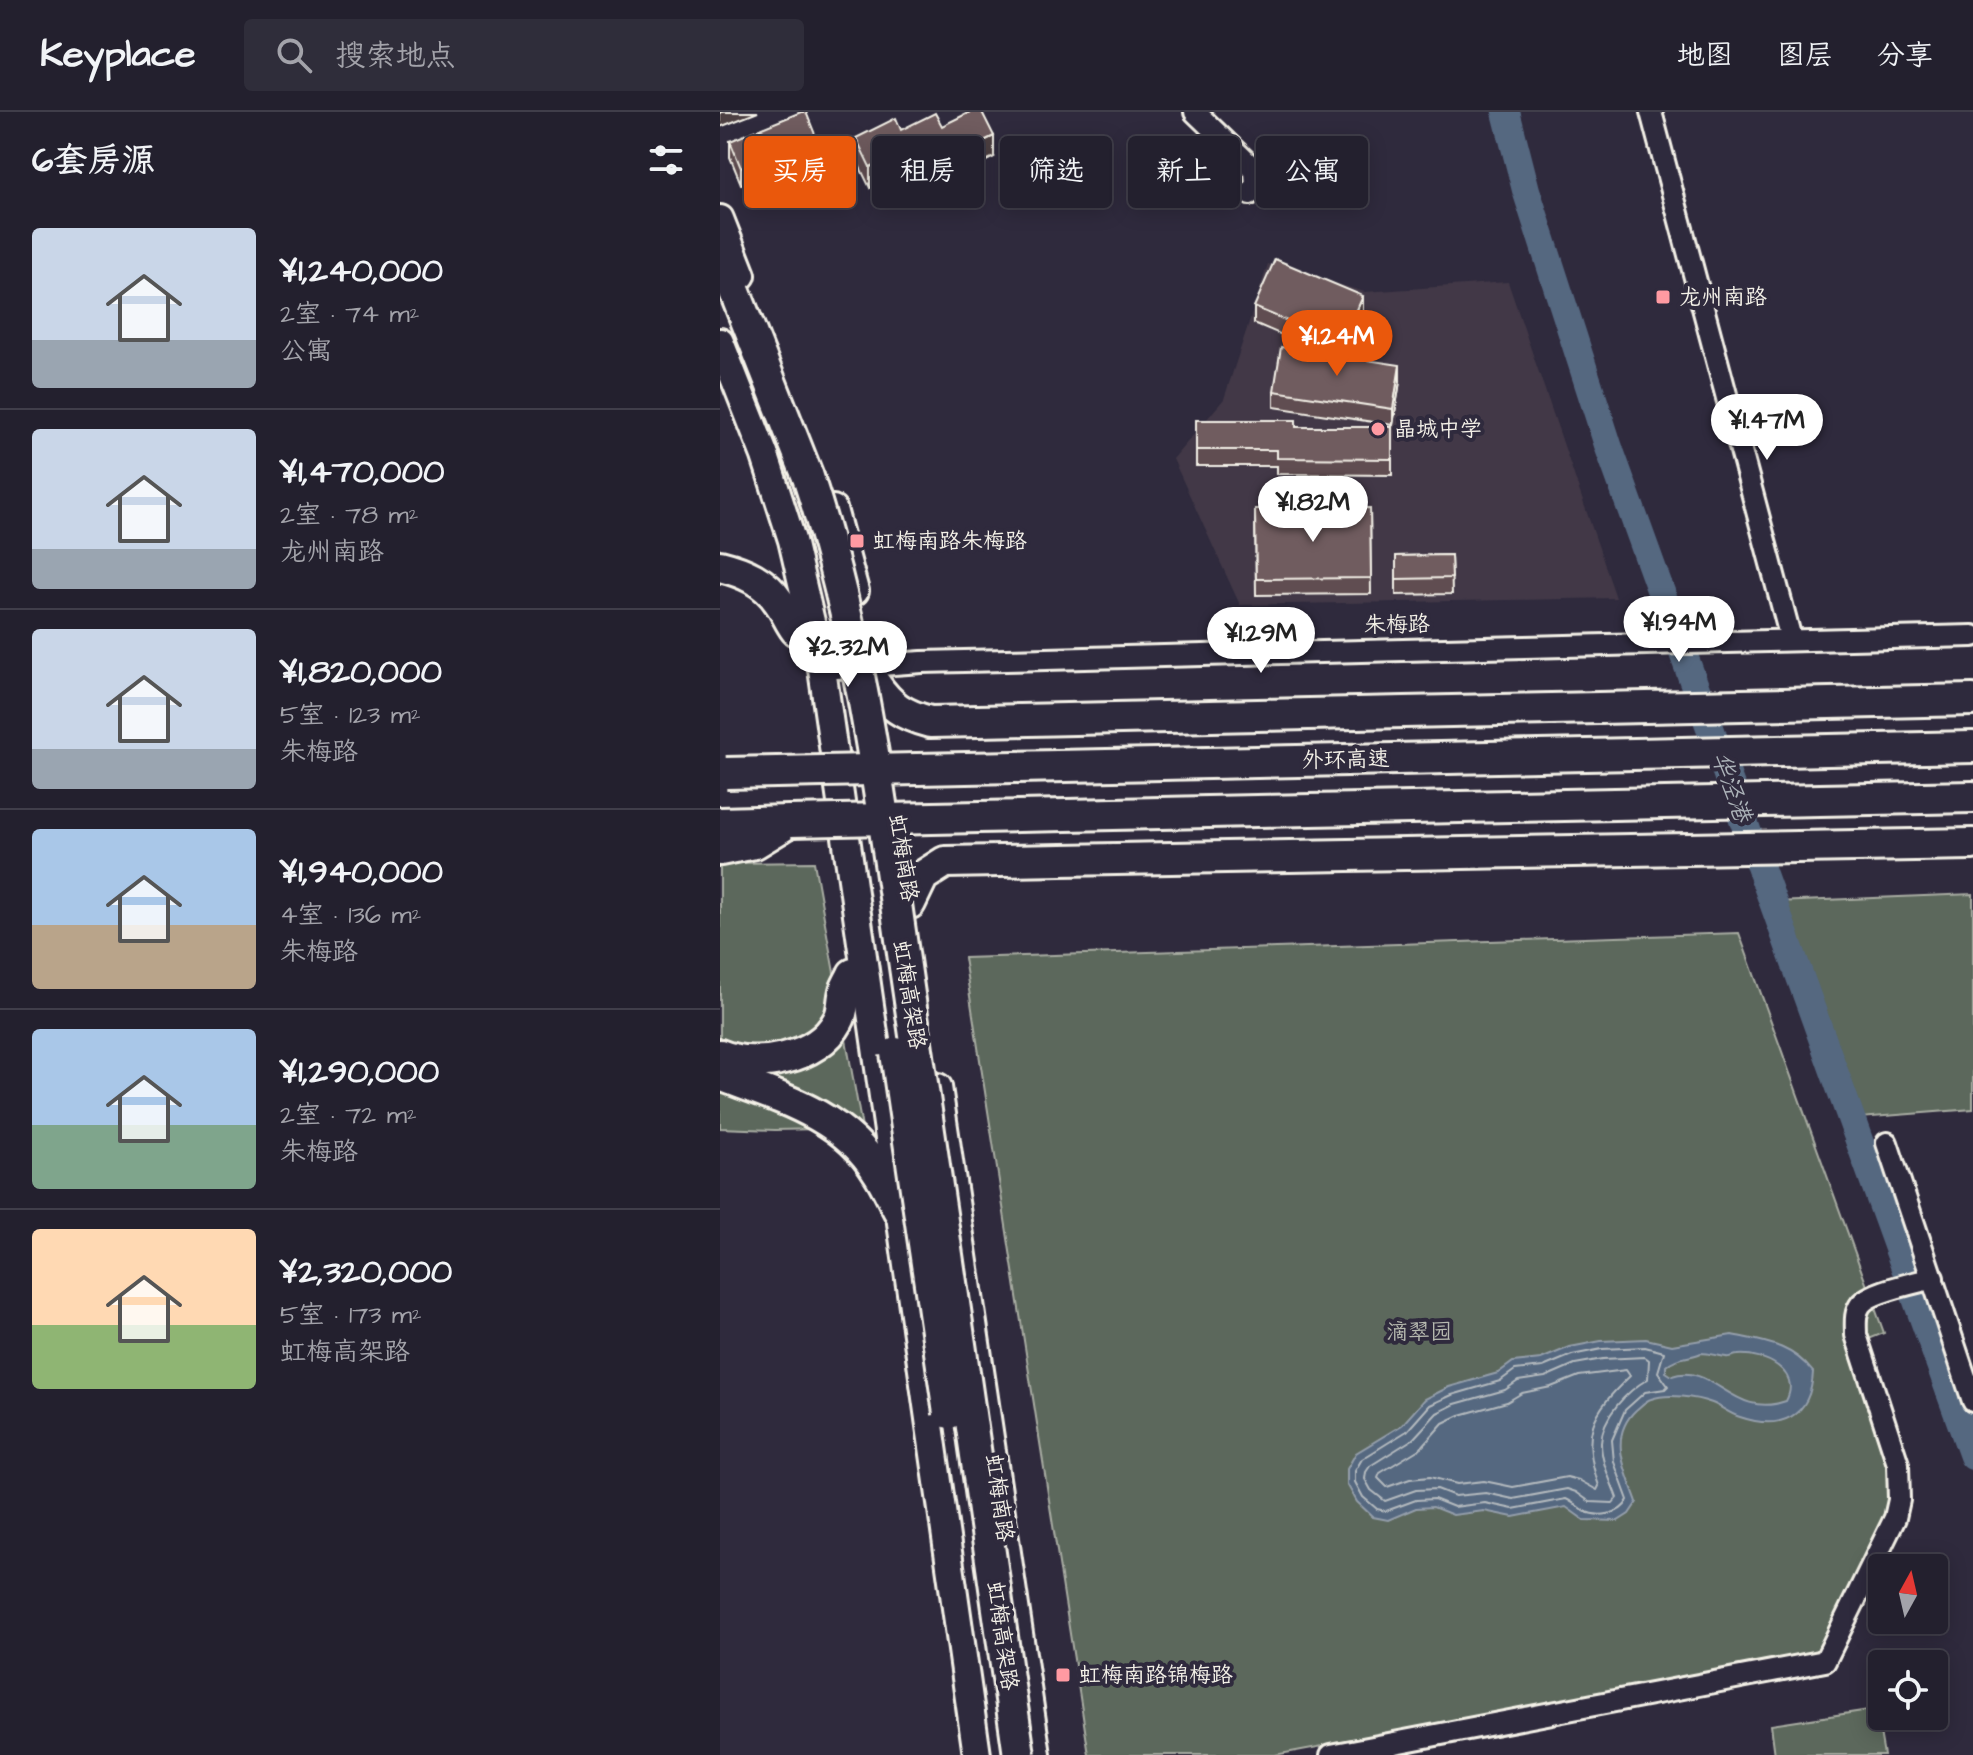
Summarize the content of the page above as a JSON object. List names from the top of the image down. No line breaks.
{"streets":{"highway":["外环高速","虹梅高架路"],"main road":["虹梅南路"],"street":["朱梅路"]},"crossings":[["朱梅路","虹梅南路"]],"water":["华泾港"],"parks":["滴翠园"],"places":{"transit":["龙州南路","虹梅南路朱梅路","虹梅南路锦梅路"],"other":["晶城中学"]},"north":"top","page":{"header":"Keyplace","search":"搜索地点","nav":["地图","图层","分享"],"heading":"6套房源","chip":["买房","租房","筛选","新上","公寓"],"list":[{"name":"¥1,240,000","note":"2室 · 74 m² · 公寓"},{"name":"¥1,470,000","note":"2室 · 78 m² · 龙州南路"},{"name":"¥1,820,000","note":"5室 · 123 m² · 朱梅路"},{"name":"¥1,940,000","note":"4室 · 136 m² · 朱梅路"},{"name":"¥1,290,000","note":"2室 · 72 m² · 朱梅路"},{"name":"¥2,320,000","note":"5室 · 173 m² · 虹梅高架路"}],"price":["¥1.24M","¥1.47M","¥1.82M","¥1.94M","¥1.29M","¥2.32M"]}}
